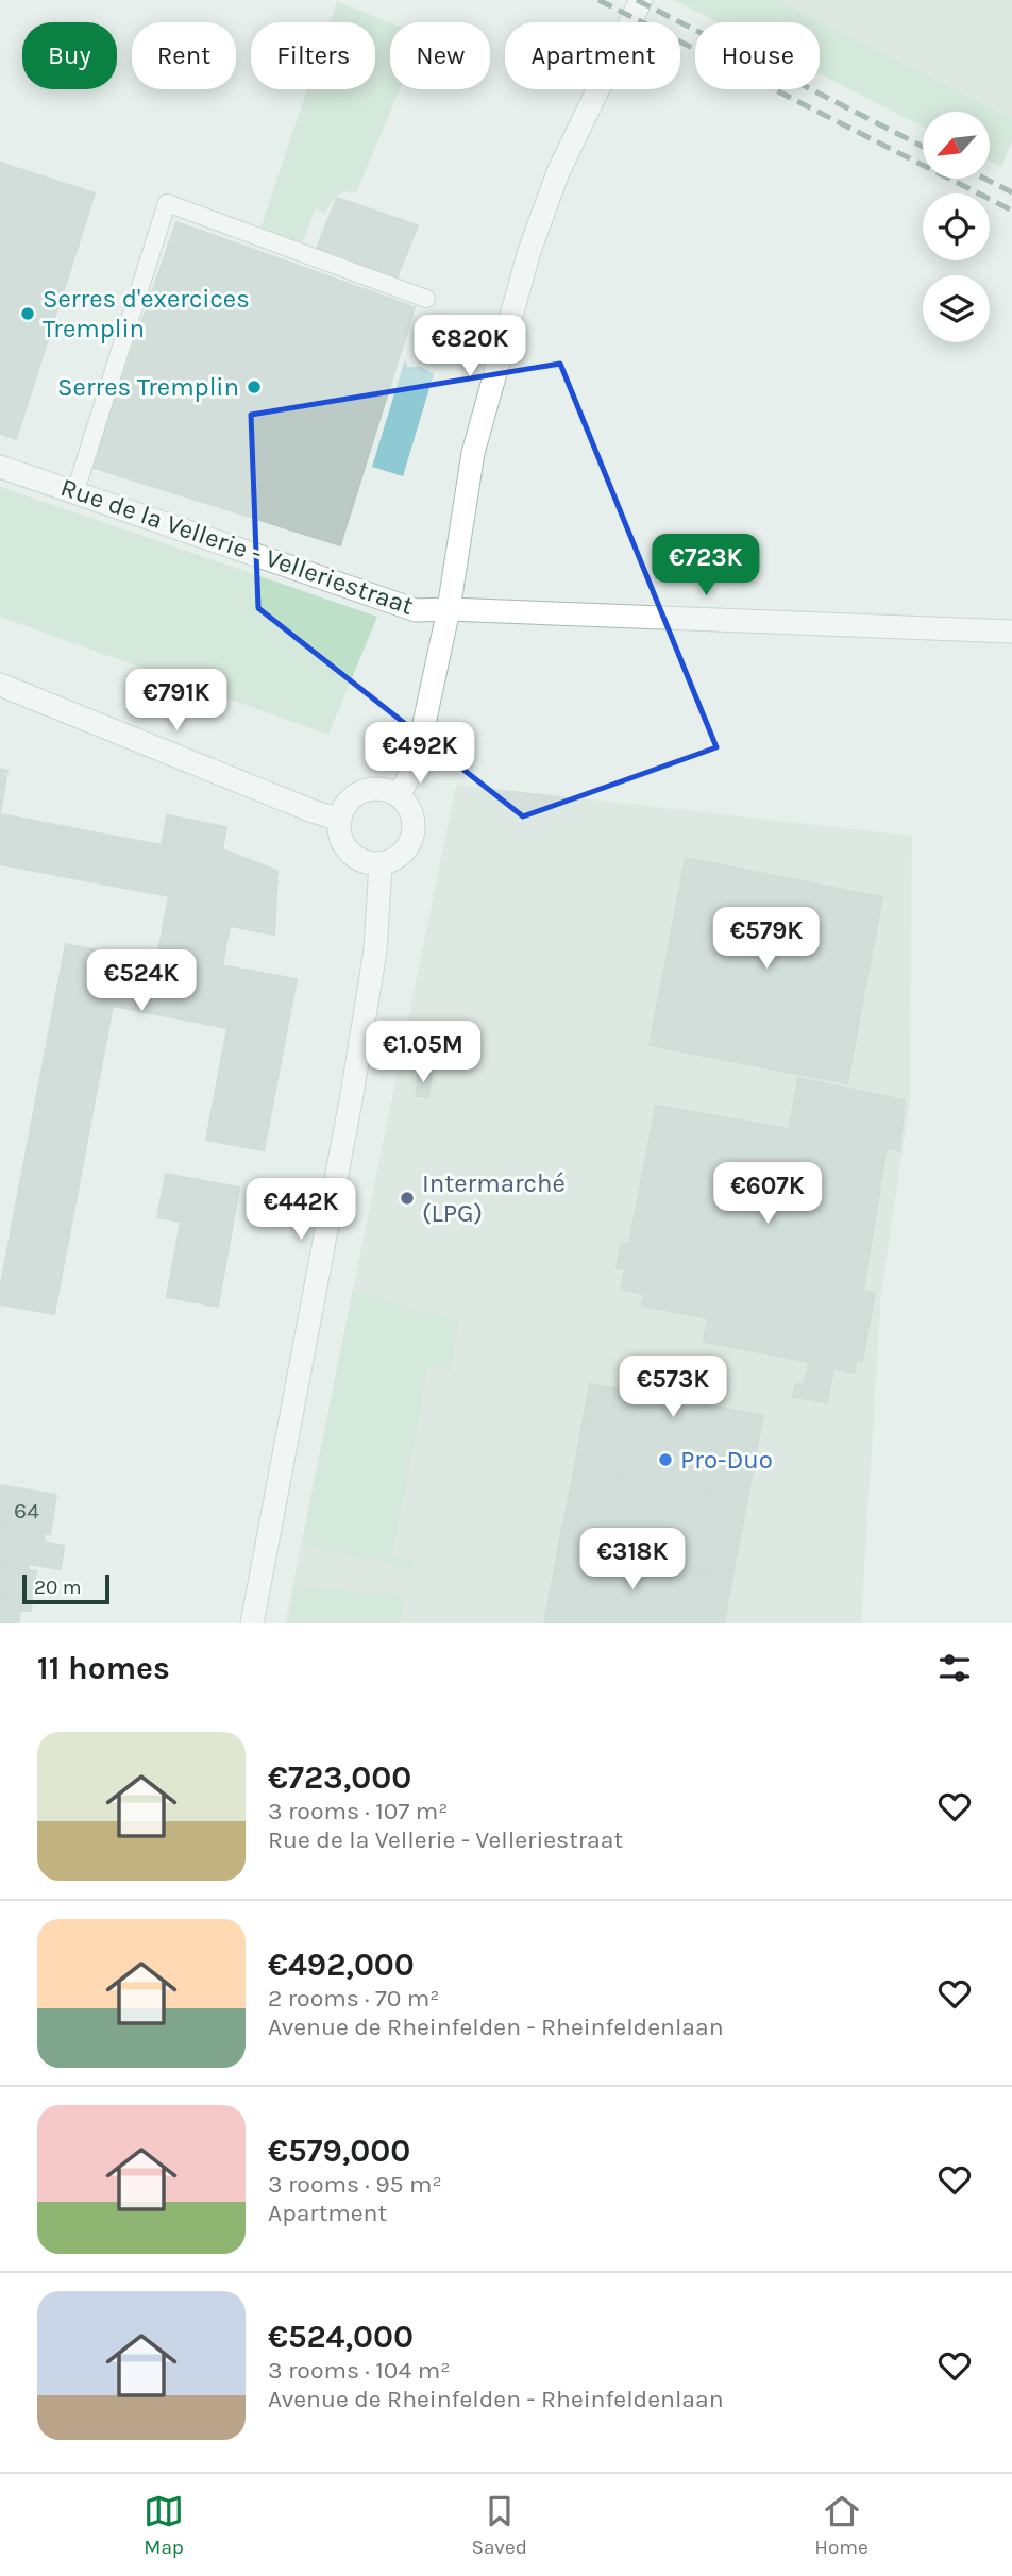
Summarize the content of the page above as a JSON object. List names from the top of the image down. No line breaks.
{"streets":{"main road":["Rue de la Vellerie - Velleriestraat"]},"places":["Serres d'exercices Tremplin","Serres Tremplin","Intermarché (LPG)","Pro-Duo"],"house_numbers":["64"],"scale_bar":"20 m","north":"bottom left","page":{"chip":["Buy","Rent","Filters","New","Apartment","House"],"price":["€820K","€723K","€791K","€492K","€579K","€524K","€1.05M","€607K","€442K","€573K","€318K"],"scale":"20 m","heading":"11 homes","list":[{"name":"€723,000","note":"3 rooms · 107 m² · Rue de la Vellerie - Velleriestraat"},{"name":"€492,000","note":"2 rooms · 70 m² · Avenue de Rheinfelden - Rheinfeldenlaan"},{"name":"€579,000","note":"3 rooms · 95 m² · Apartment"},{"name":"€524,000","note":"3 rooms · 104 m² · Avenue de Rheinfelden - Rheinfeldenlaan"}],"tabs":["Map","Saved","Home"]}}
